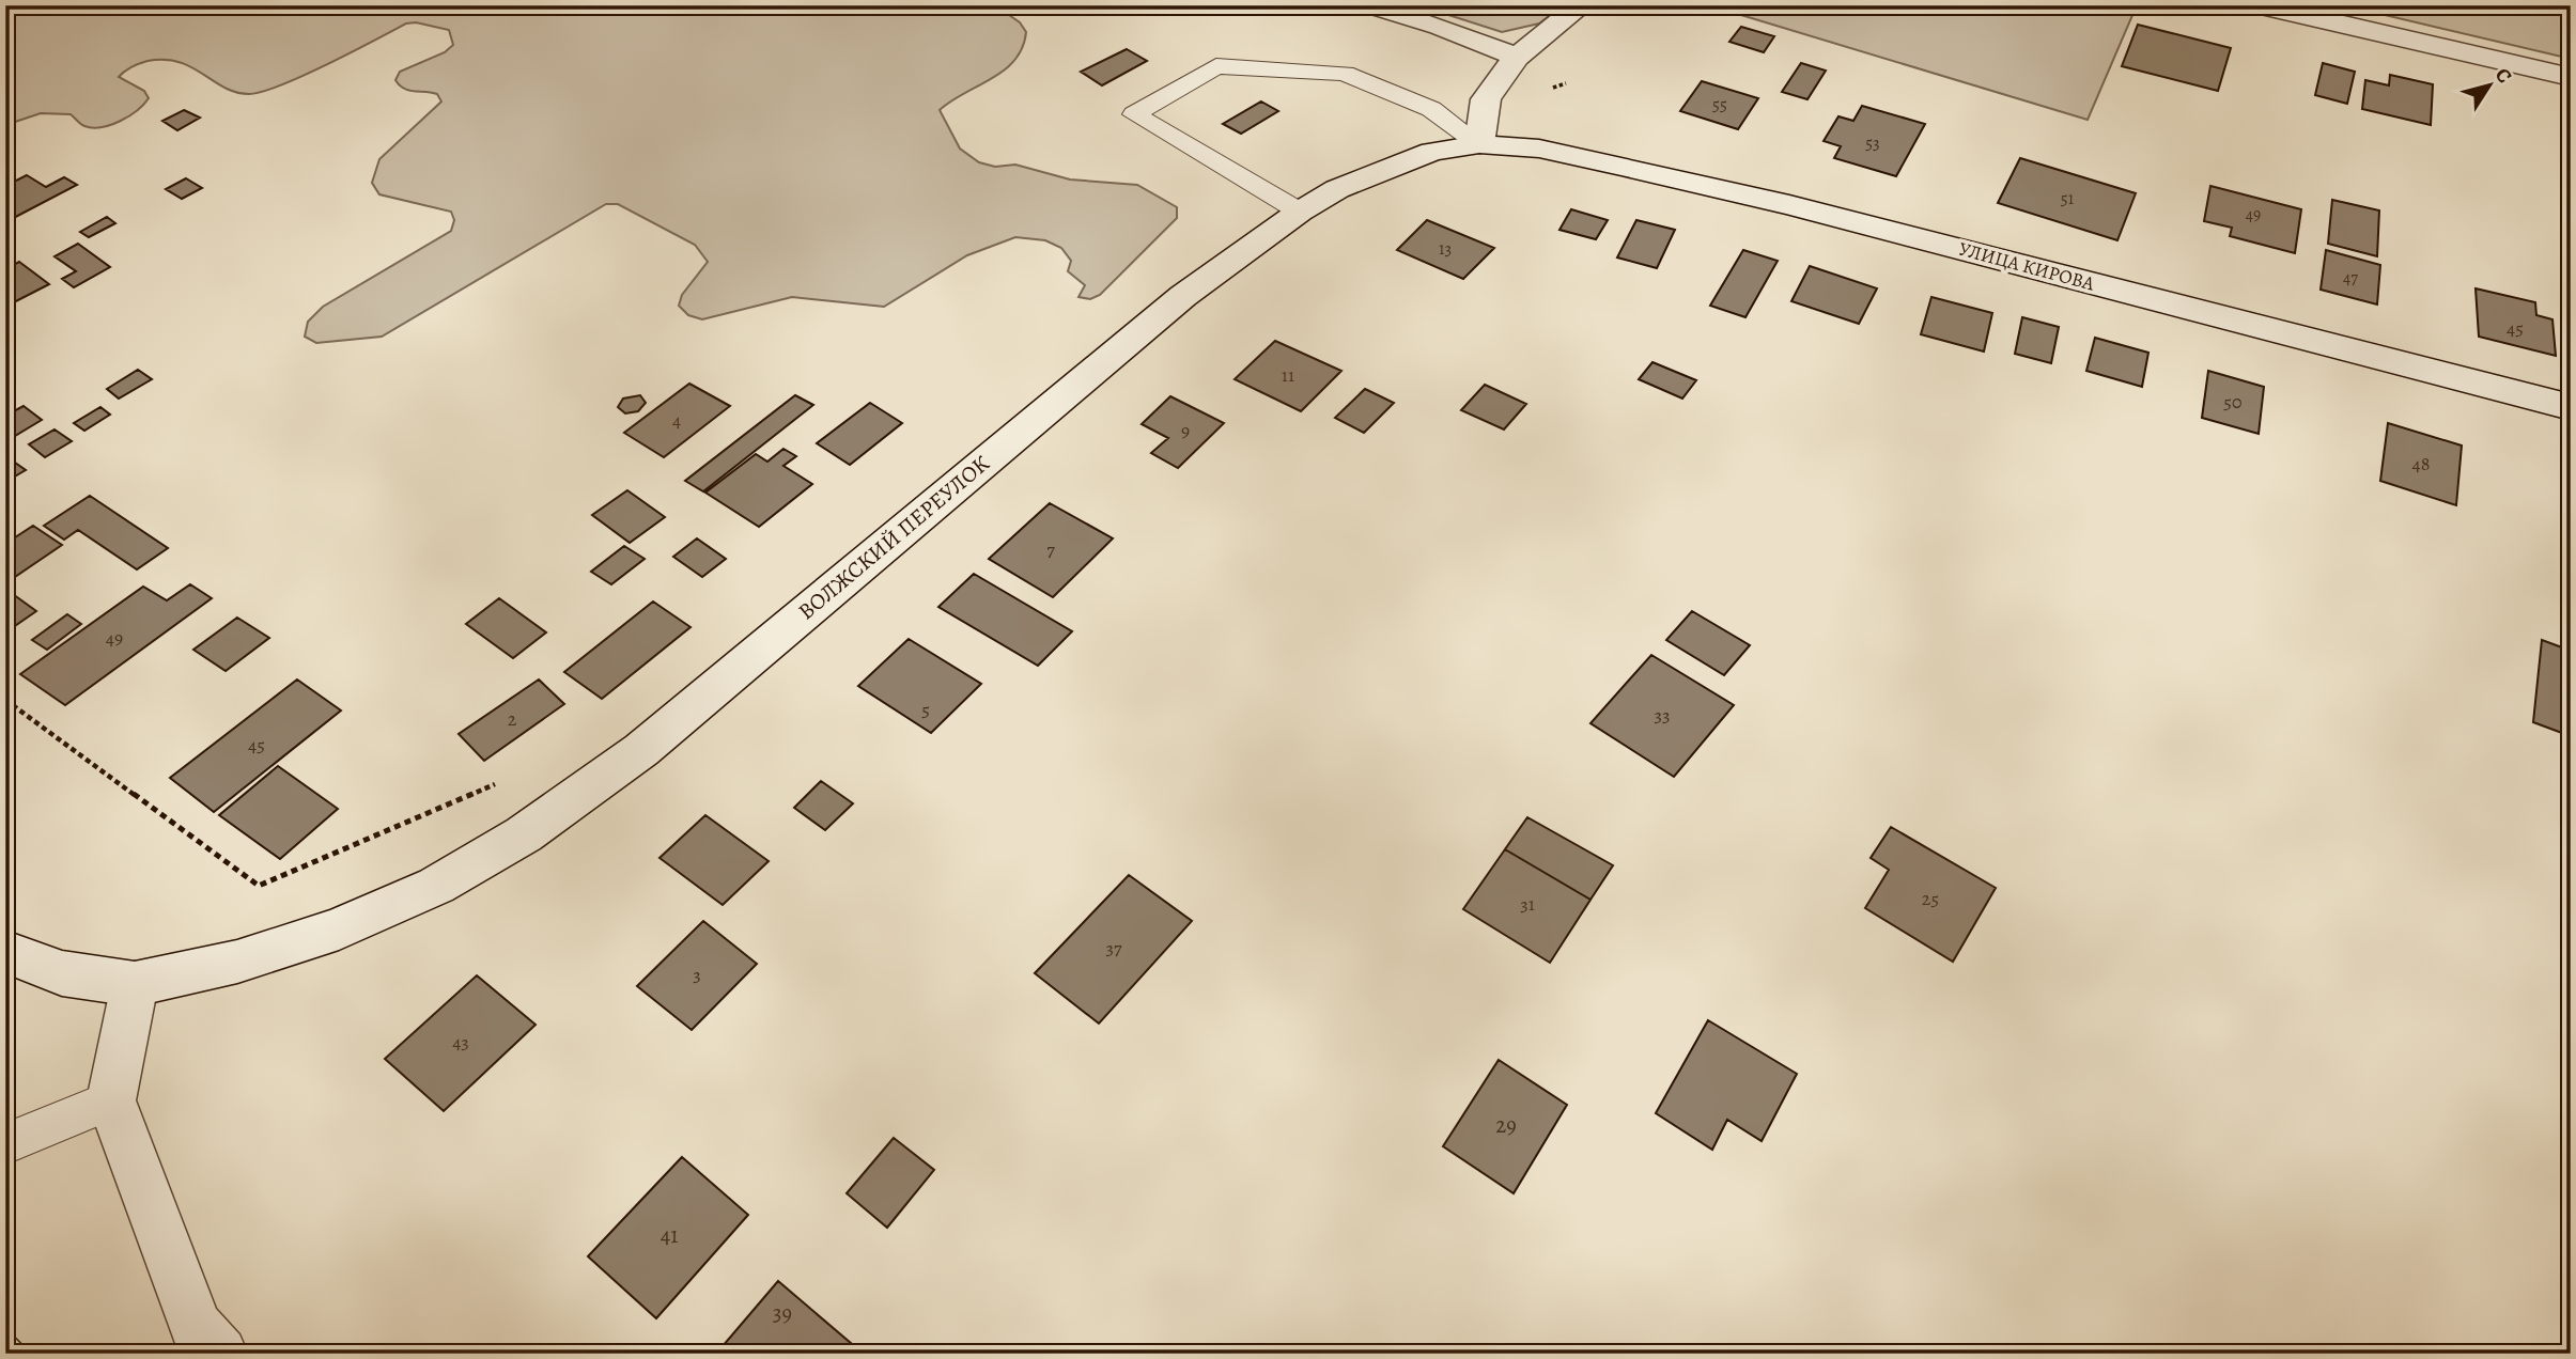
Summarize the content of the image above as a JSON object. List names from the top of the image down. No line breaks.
{"streets":{"main road":["УЛИЦА КИРОВА","ВОЛЖСКИЙ ПЕРЕУЛОК"]},"crossings":[["УЛИЦА КИРОВА","ВОЛЖСКИЙ ПЕРЕУЛОК"]],"house_numbers":["55","53","51","49","13","47","45","11","50","4","9","48","7","49","5","33","2","45","25","31","37","3","43","29","41","39"],"north":"top right"}
